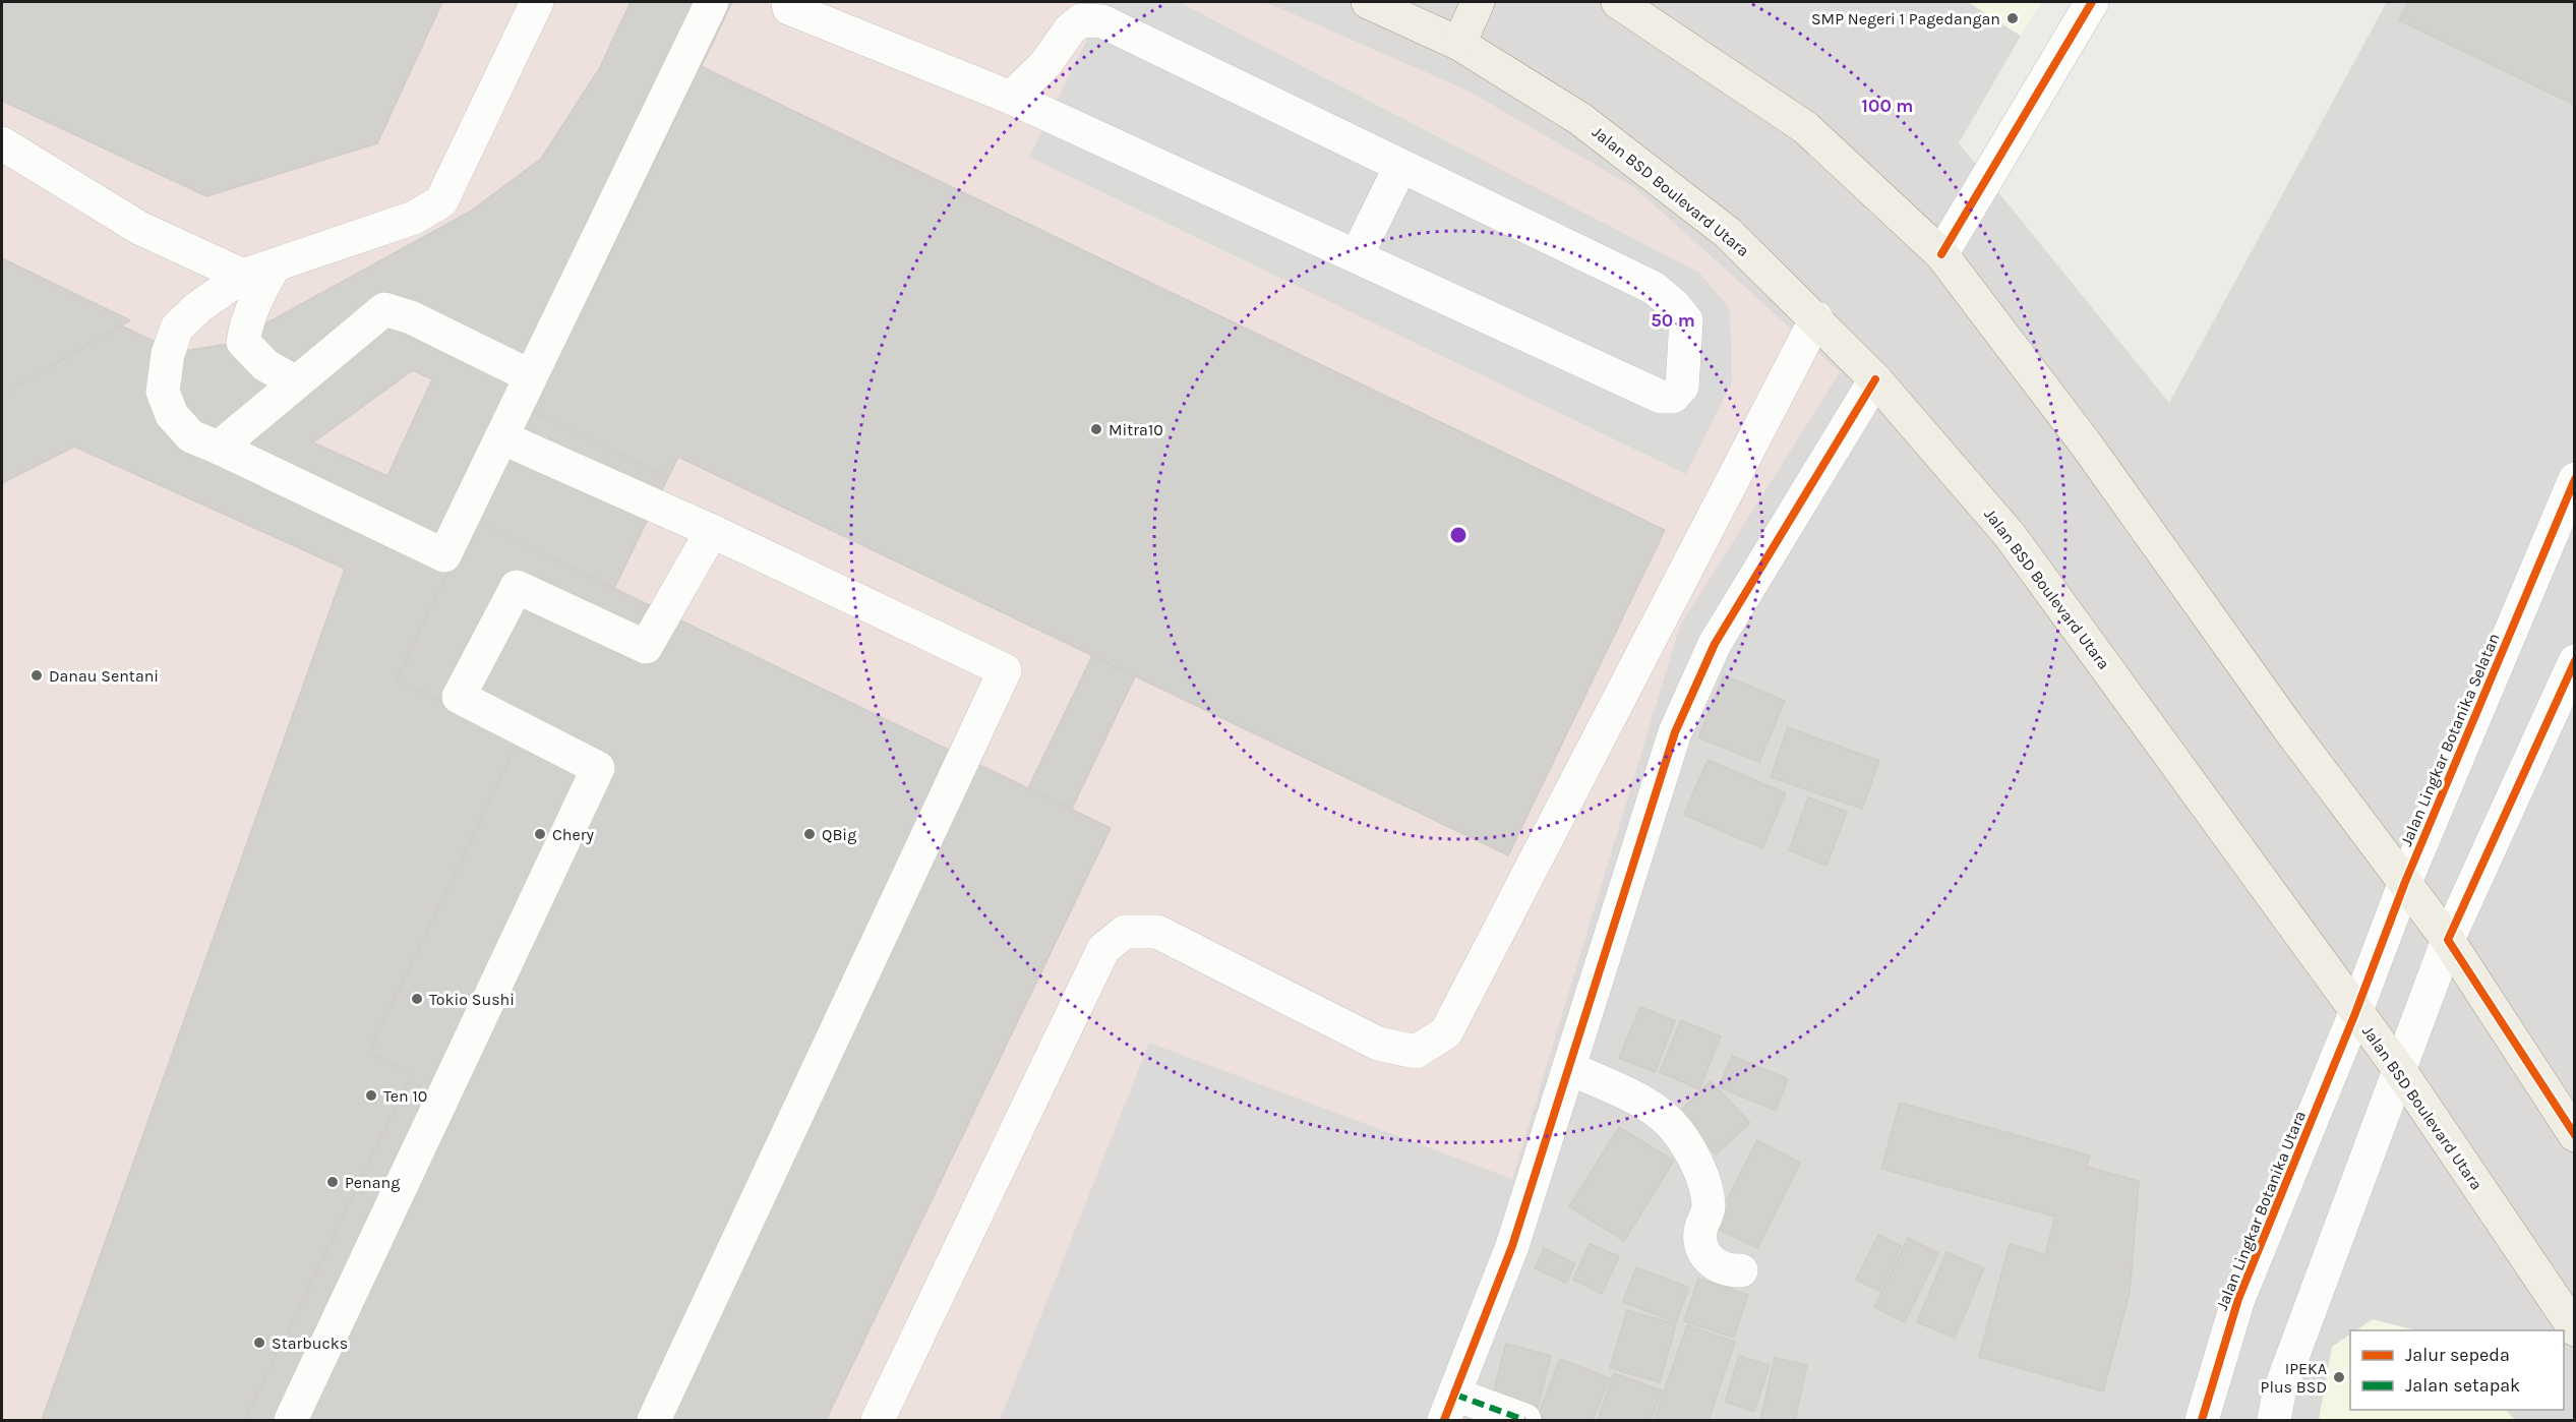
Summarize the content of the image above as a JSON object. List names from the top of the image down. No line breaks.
{"streets":{"main road":["Jalan BSD Boulevard Utara"],"street":["Jalan Lingkar Botanika Selatan","Jalan Lingkar Botanika Utara"]},"crossings":[["Jalan BSD Boulevard Utara","Jalan Lingkar Botanika Selatan"],["Jalan BSD Boulevard Utara","Jalan Lingkar Botanika Utara"],["Jalan Lingkar Botanika Selatan","Jalan Lingkar Botanika Utara"]],"places":["SMP Negeri 1 Pagedangan","Mitra10","Danau Sentani","Chery","QBig","Tokio Sushi","Ten 10","Penang","Starbucks","IPEKA Plus BSD"],"legend":["Jalur sepeda","Jalan setapak"],"rings":["100 m","50 m"]}
